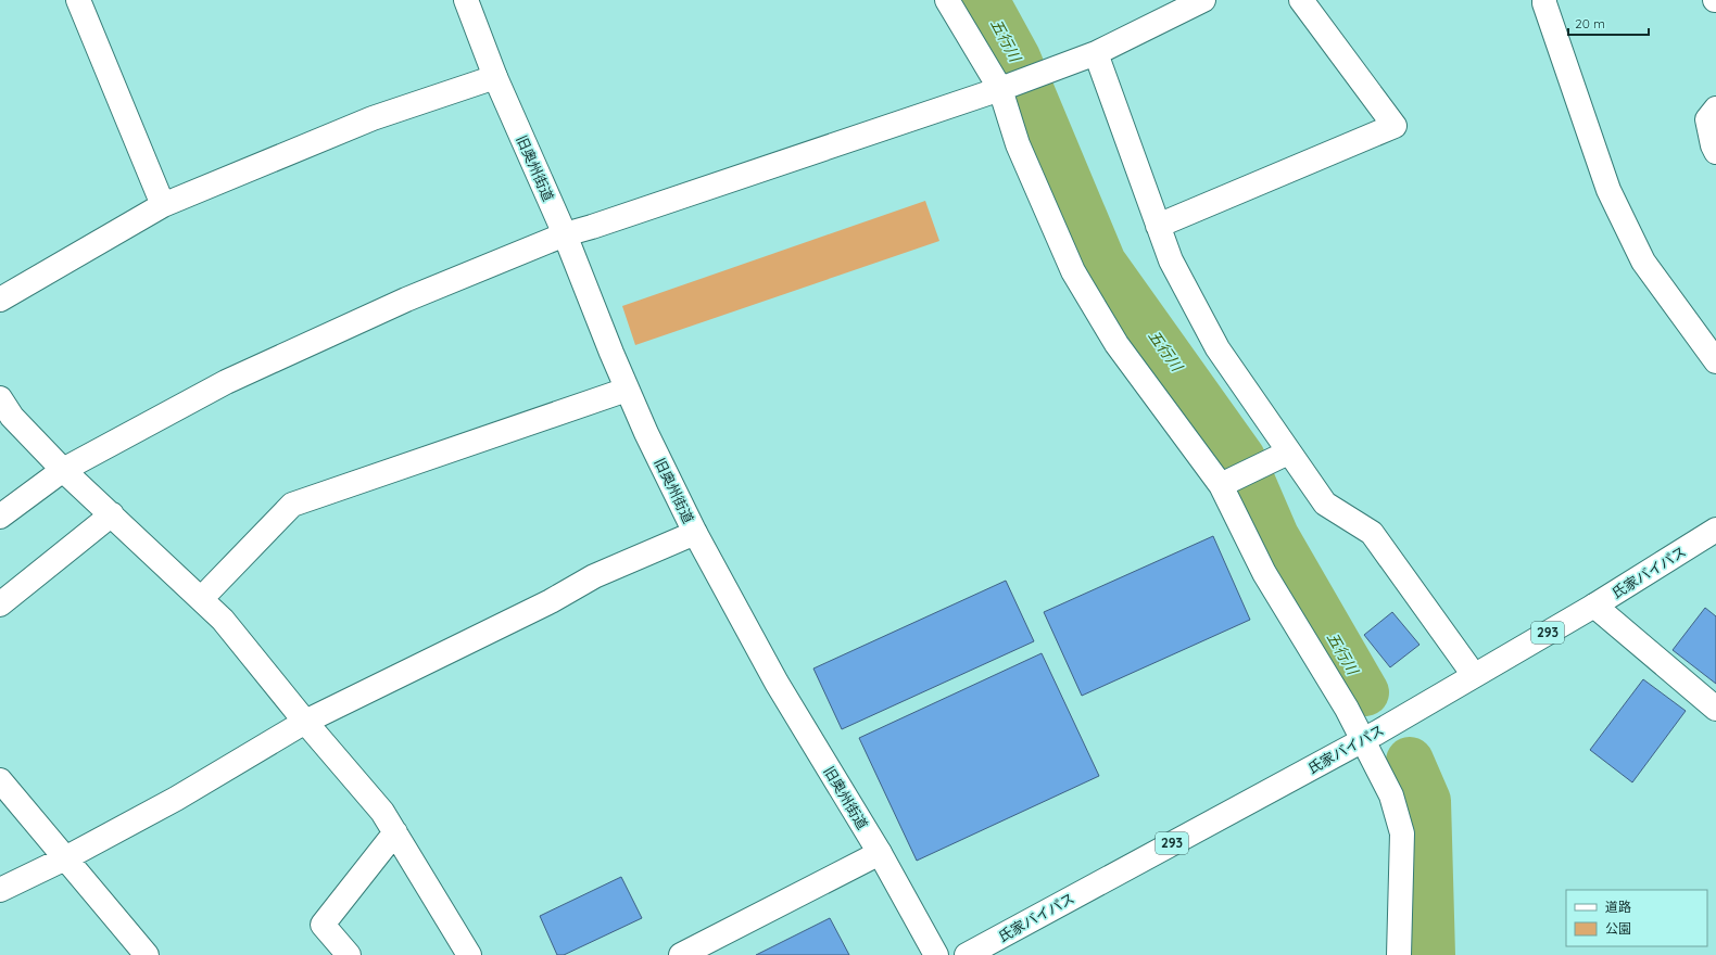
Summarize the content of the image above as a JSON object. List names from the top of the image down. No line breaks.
{"streets":{"main road":["旧奥州街道","氏家バイパス","293"]},"water":["五行川"],"legend":["道路","公園"],"scale_bar":"20 m"}
